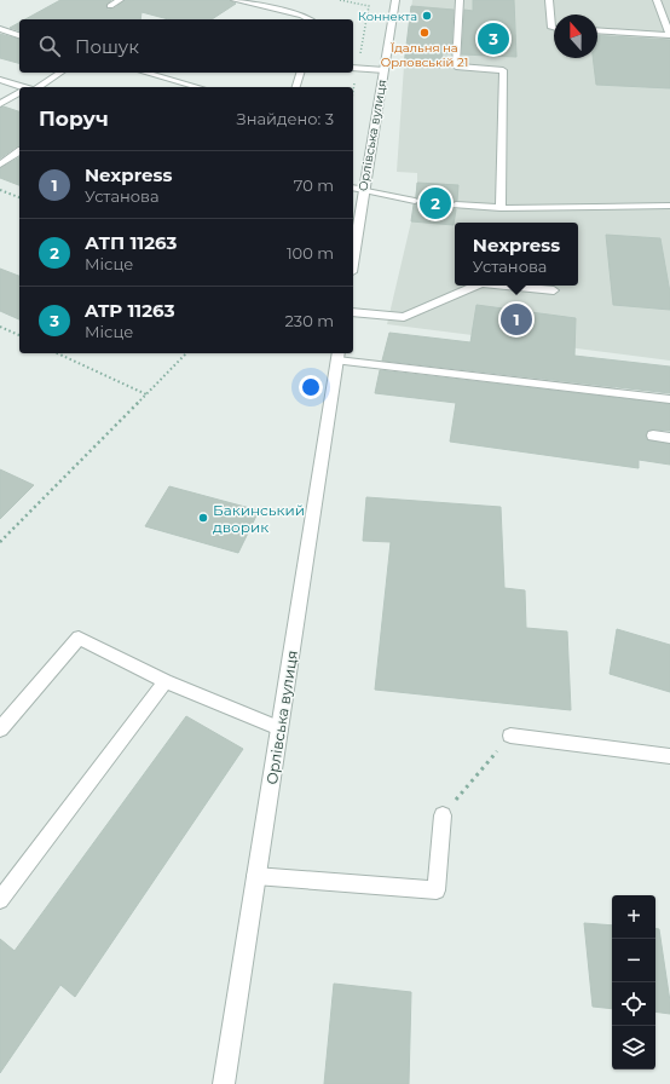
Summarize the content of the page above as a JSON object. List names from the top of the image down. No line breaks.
{"streets":{"street":["Орлівська вулиця"]},"places":["Коннекта","Їдальня на Орловській 21","Бакинський дворик"],"north":"top","page":{"search":"Пошук","pins":["3","2","1"],"heading":["Поруч","Знайдено: 3"],"list":[{"mark":"1","name":"Nexpress","note":"Установа","value":"70 m"},{"mark":"2","name":"АТП 11263","note":"Місце","value":"100 m"},{"mark":"3","name":"ATP 11263","note":"Місце","value":"230 m"}],"popup":["Nexpress","Установа"],"map_buttons":["+","−"]}}
